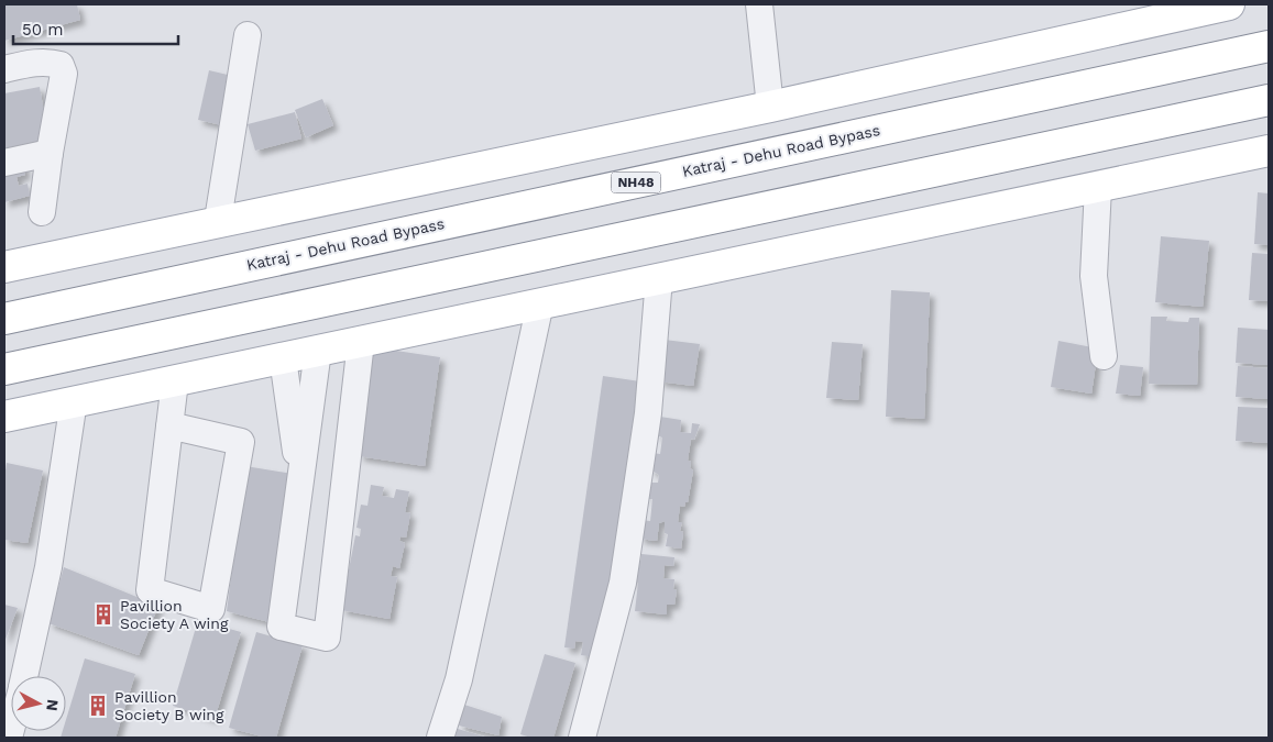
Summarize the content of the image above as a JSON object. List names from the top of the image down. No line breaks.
{"streets":{"main road":["Katraj - Dehu Road Bypass","NH48"]},"places":{"building":["Pavillion Society A wing","Pavillion Society B wing"]},"scale_bar":"50 m","north":"right"}
